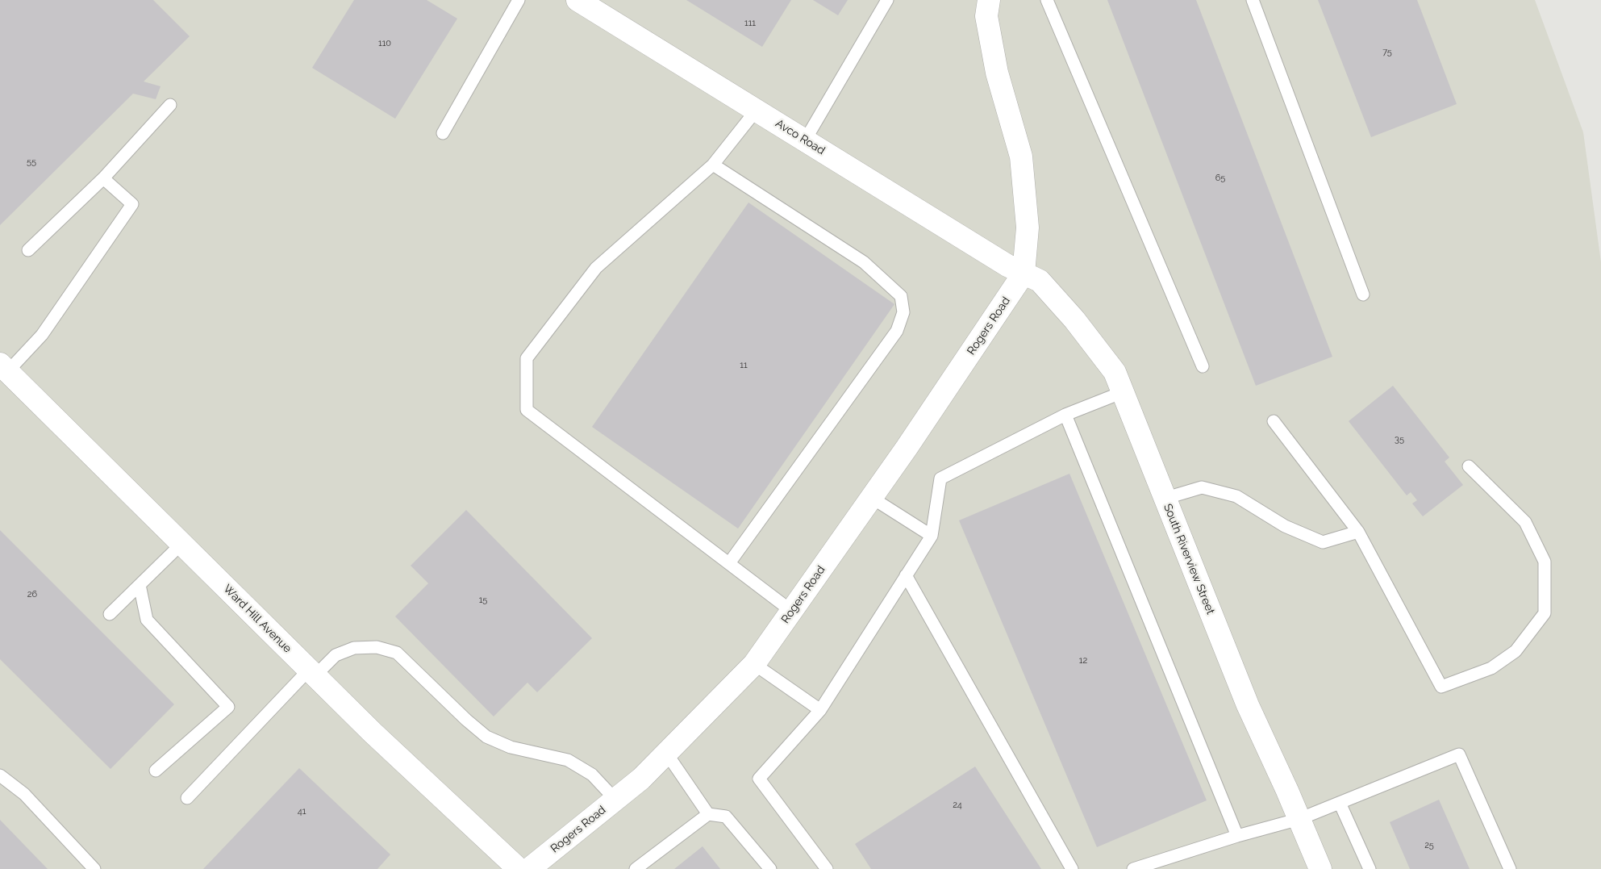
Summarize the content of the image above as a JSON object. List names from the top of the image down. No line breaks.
{"streets":{"street":["Avco Road","Rogers Road","South Riverview Street","Ward Hill Avenue"]},"crossings":[["Avco Road","Rogers Road"],["Avco Road","South Riverview Street"],["Rogers Road","South Riverview Street"]],"house_numbers":["111","110","75","55","65","11","35","26","15","12","24","41","25"]}
